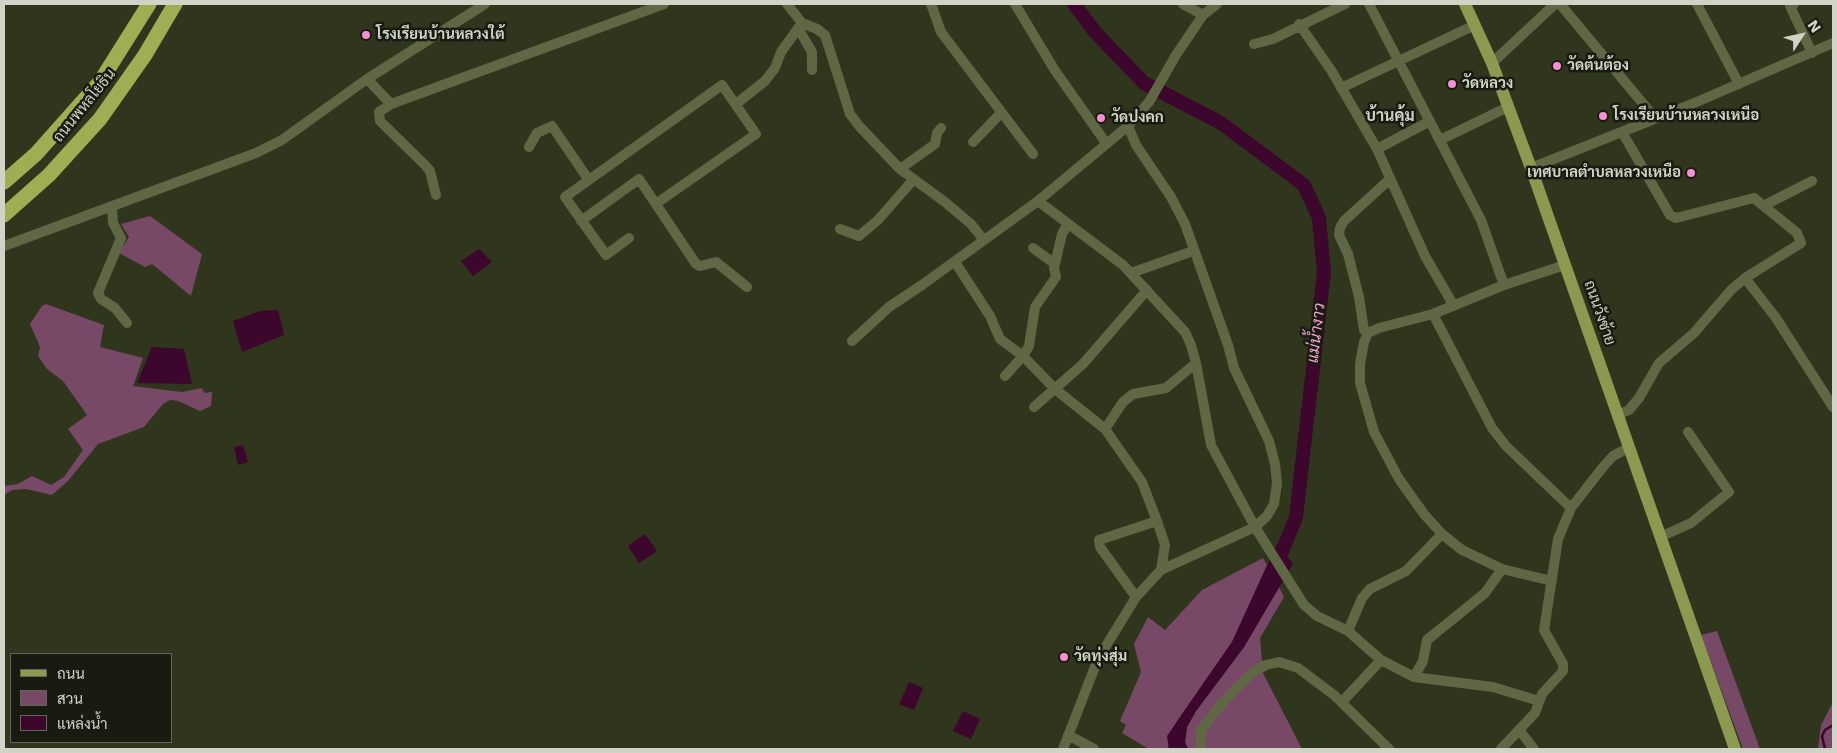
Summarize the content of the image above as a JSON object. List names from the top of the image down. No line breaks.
{"streets":{"highway":["ถนนพหลโยธิน"],"main road":["ถนนวังซ้าย"]},"districts":["บ้านคุ้ม"],"water":["แม่น้ำงาว"],"places":["โรงเรียนบ้านหลวงใต้","วัดต้นต้อง","วัดหลวง","โรงเรียนบ้านหลวงเหนือ","วัดปงคก","เทศบาลตำบลหลวงเหนือ","วัดทุ่งสุ่ม"],"legend":["ถนน","สวน","แหล่งน้ำ"],"north":"top right"}
